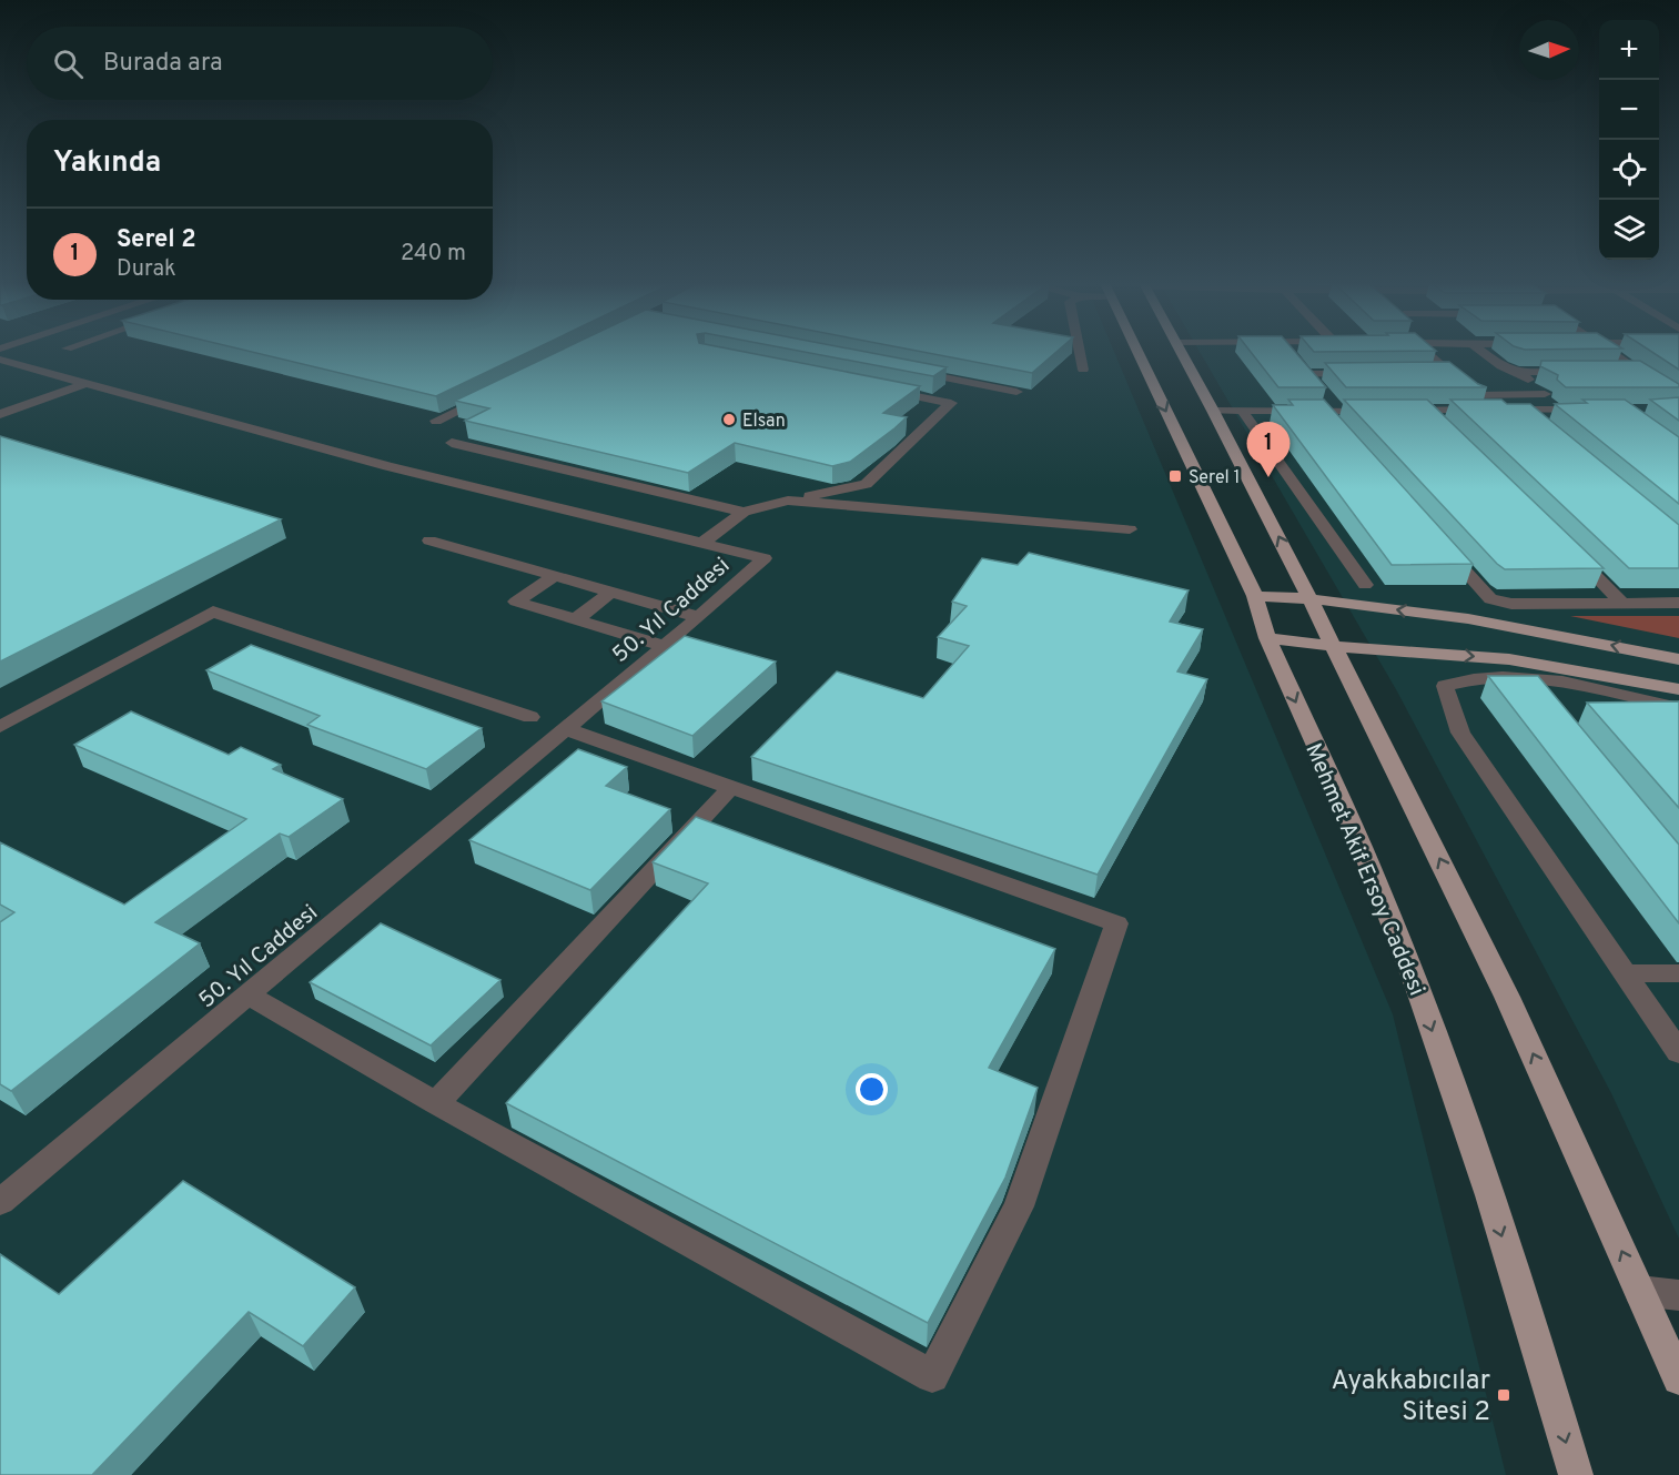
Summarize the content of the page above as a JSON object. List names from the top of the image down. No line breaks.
{"streets":{"main road":["Mehmet Akif Ersoy Caddesi"],"street":["50. Yıl Caddesi"]},"places":{"other":["Elsan"],"transit":["Serel 1","Ayakkabıcılar Sitesi 2"]},"north":"right","page":{"map_buttons":["+","−"],"search":"Burada ara","heading":"Yakında","list":[{"mark":"1","name":"Serel 2","note":"Durak","value":"240 m"}],"pins":"1"}}
